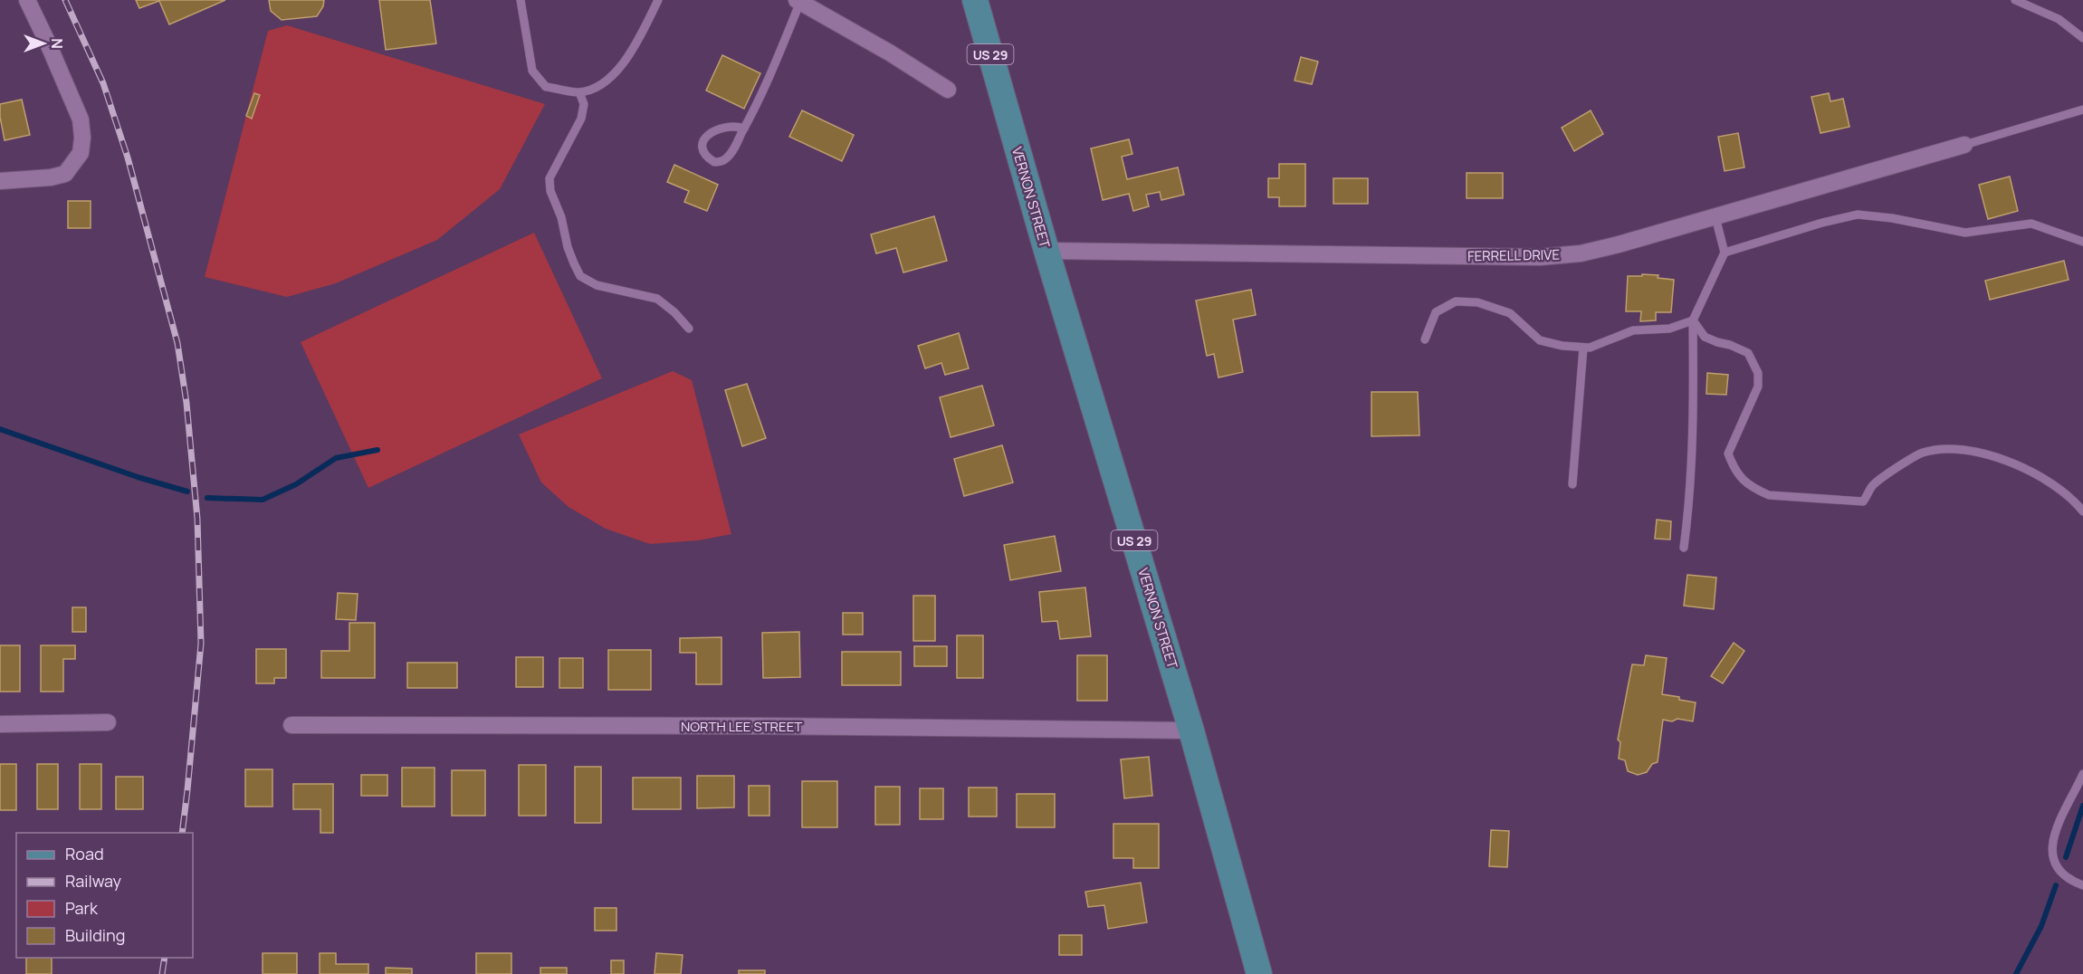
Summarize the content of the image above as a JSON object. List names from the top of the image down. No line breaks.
{"streets":{"main road":["US 29","VERNON STREET"],"street":["FERRELL DRIVE","NORTH LEE STREET"]},"crossings":[["VERNON STREET","FERRELL DRIVE"],["VERNON STREET","NORTH LEE STREET"]],"legend":["Road","Railway","Park","Building"],"north":"right"}
